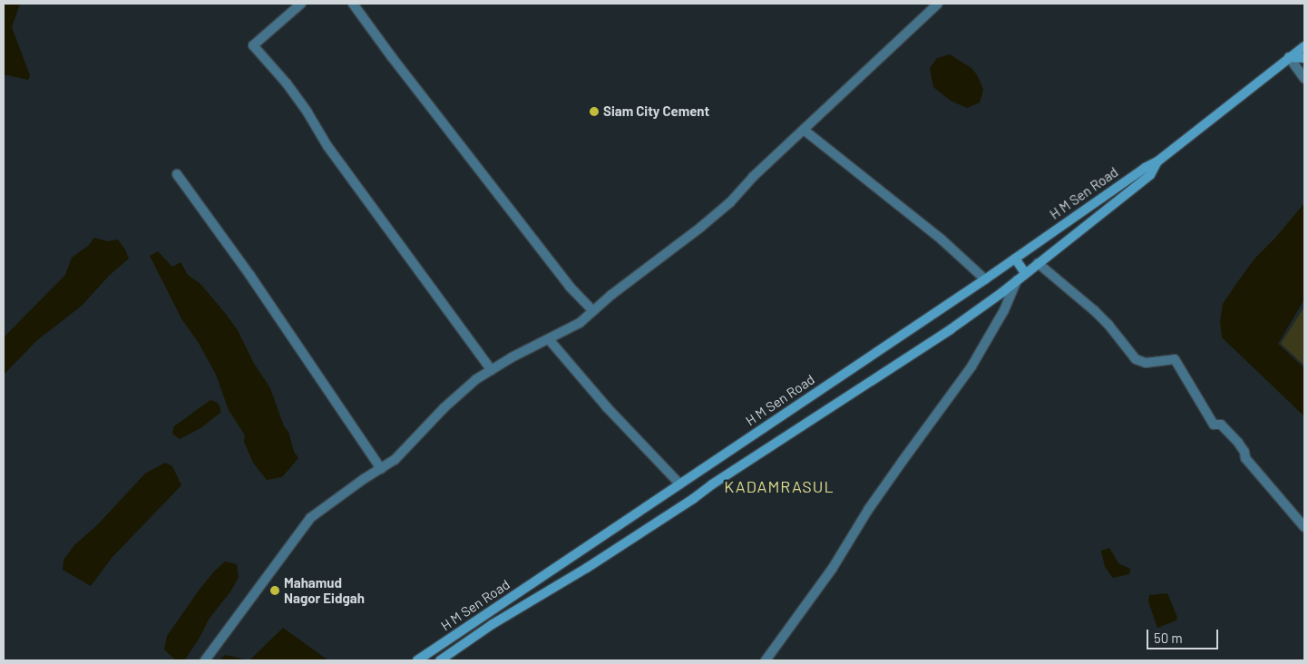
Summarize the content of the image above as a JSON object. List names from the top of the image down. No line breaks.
{"streets":{"main road":["H M Sen Road"]},"districts":["KADAMRASUL"],"places":["Siam City Cement","Mahamud Nagor Eidgah"],"scale_bar":"50 m"}
